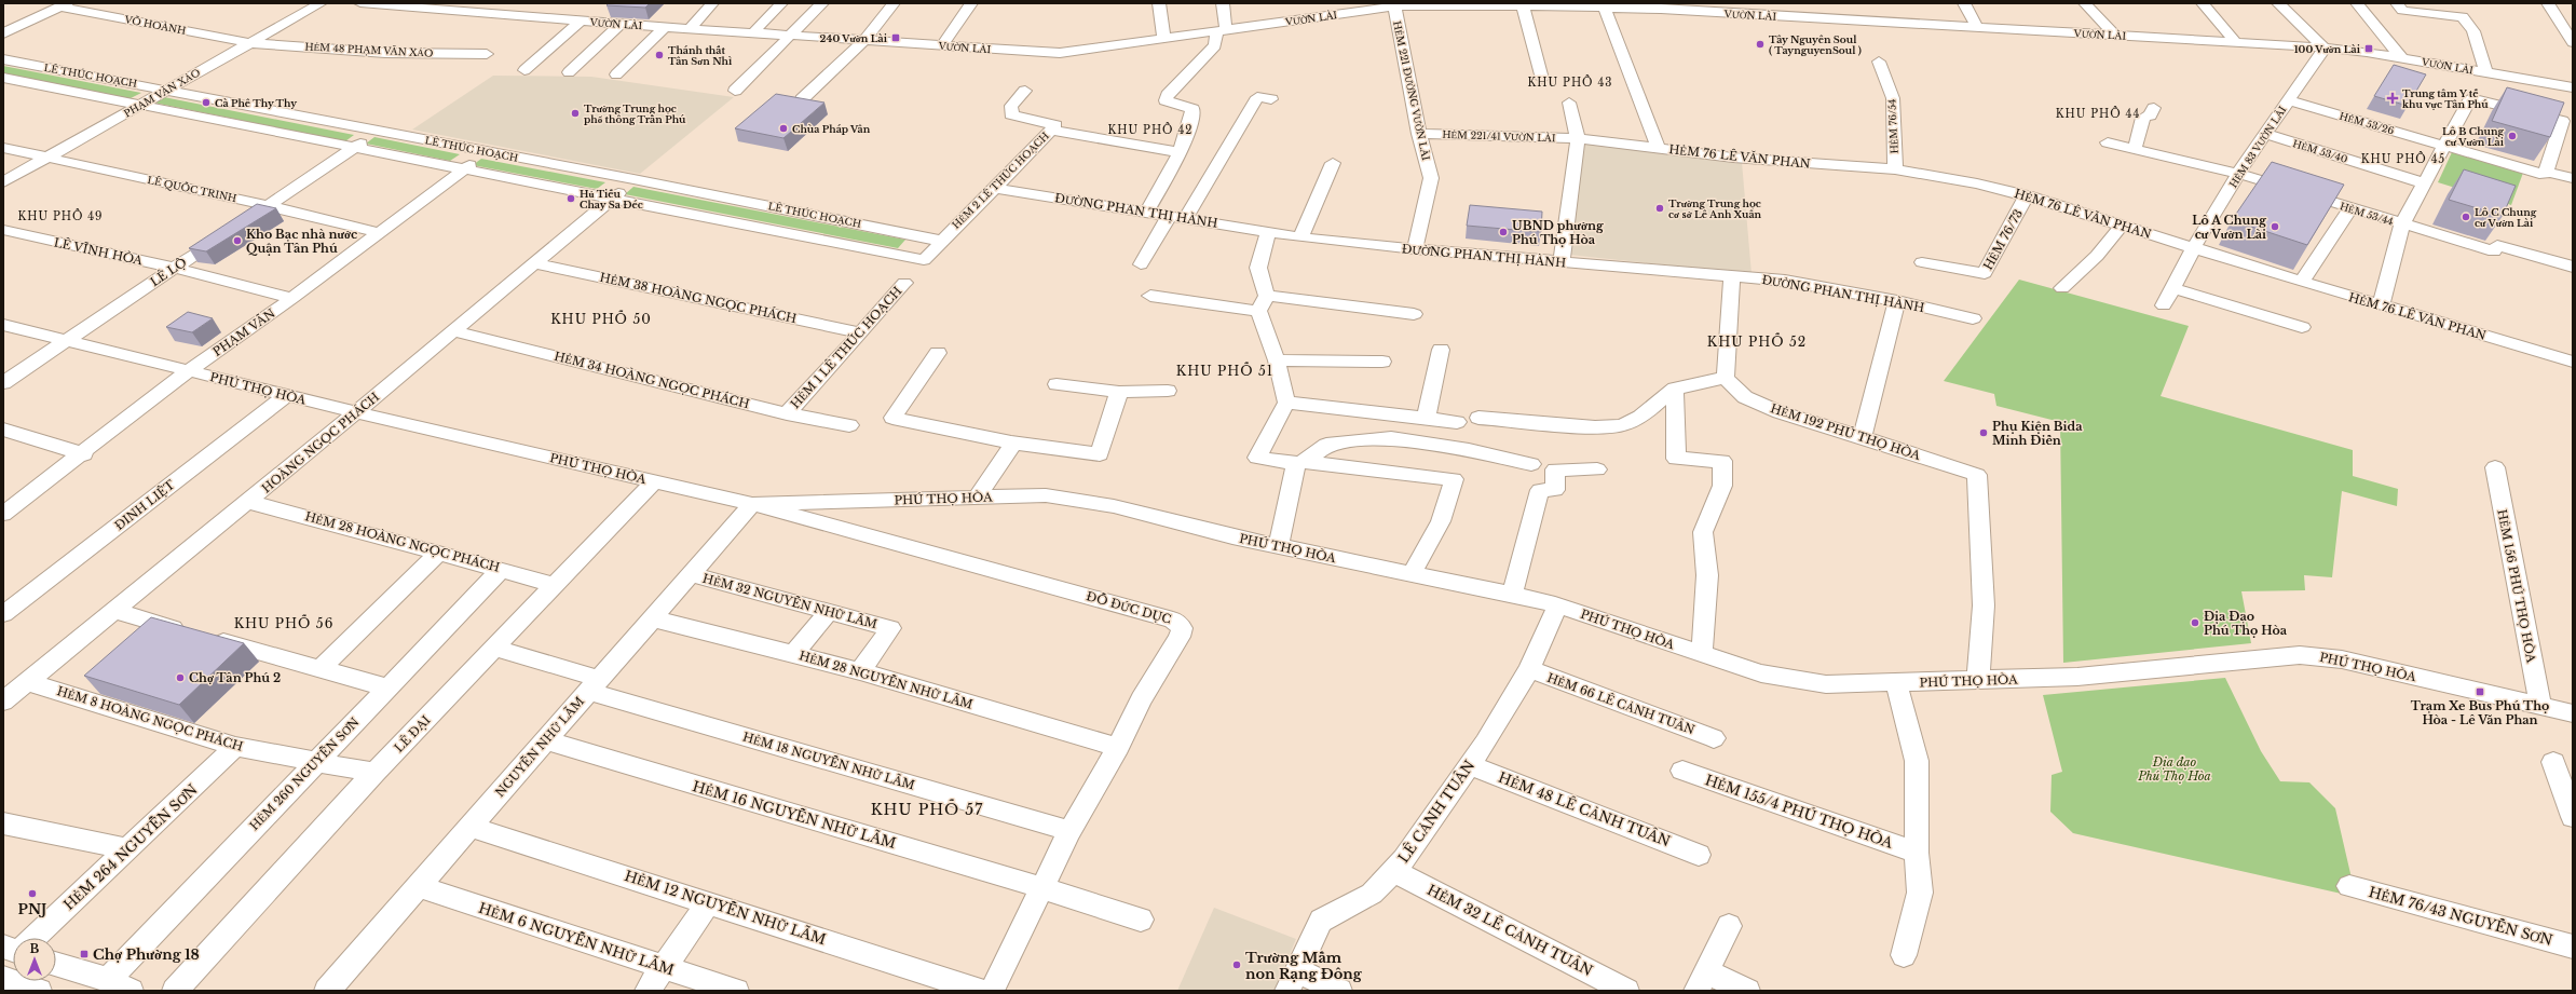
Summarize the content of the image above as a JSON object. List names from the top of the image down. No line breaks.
{"streets":{"street":["VƯỜN LÀI","VÕ HOÀNH","HẺM 48 PHẠM VĂN XẢO","LÊ THÚC HOẠCH","HẺM 221 ĐƯỜNG VƯỜN LÀI","PHẠM VĂN XẢO","HẺM 53/26","HẺM 76/54","HẺM 221/41 VƯỜN LÀI","HẺM 83 VƯỜN LÀI","HẺM 53/40","HẺM 76 LÊ VĂN PHAN","HẺM 2 LÊ THÚC HOẠCH","LÊ QUỐC TRINH","ĐƯỜNG PHAN THỊ HÀNH","HẺM 53/44","HẺM 76/73","LÊ VĨNH HÒA","LÊ LỘ","HẺM 38 HOÀNG NGỌC PHÁCH","PHẠM VẤN","HẺM 1 LÊ THÚC HOẠCH","HẺM 34 HOÀNG NGỌC PHÁCH","PHÚ THỌ HÒA","HẺM 192 PHÚ THỌ HÒA","HOÀNG NGỌC PHÁCH","ĐINH LIỆT","HẺM 28 HOÀNG NGỌC PHÁCH","HẺM 156 PHÚ THỌ HÒA","HẺM 32 NGUYỄN NHỮ LÃM","ĐỖ ĐỨC DỤC","HẺM 28 NGUYỄN NHỮ LÃM","HẺM 66 LÊ CẢNH TUÂN","HẺM 8 HOÀNG NGỌC PHÁCH","LÊ ĐẠI","NGUYỄN NHỮ LÃM","HẺM 18 NGUYỄN NHỮ LÃM","HẺM 260 NGUYỄN SƠN","HẺM 48 LÊ CẢNH TUÂN","LÊ CẢNH TUÂN","HẺM 155/4 PHÚ THỌ HÒA","HẺM 16 NGUYỄN NHỮ LÃM","HẺM 264 NGUYỄN SƠN","HẺM 12 NGUYỄN NHỮ LÃM","HẺM 76/43 NGUYỄN SƠN","HẺM 32 LÊ CẢNH TUÂN","HẺM 6 NGUYỄN NHỮ LÃM"]},"crossings":[["VƯỜN LÀI","HẺM 221 ĐƯỜNG VƯỜN LÀI"],["VƯỜN LÀI","HẺM 83 VƯỜN LÀI"],["VÕ HOÀNH","HẺM 48 PHẠM VĂN XẢO"],["VÕ HOÀNH","PHẠM VĂN XẢO"],["HẺM 48 PHẠM VĂN XẢO","PHẠM VĂN XẢO"],["LÊ THÚC HOẠCH","PHẠM VĂN XẢO"],["LÊ THÚC HOẠCH","HẺM 2 LÊ THÚC HOẠCH"],["LÊ THÚC HOẠCH","LÊ LỘ"],["LÊ THÚC HOẠCH","PHẠM VẤN"],["LÊ THÚC HOẠCH","HOÀNG NGỌC PHÁCH"],["HẺM 221 ĐƯỜNG VƯỜN LÀI","HẺM 221/41 VƯỜN LÀI"],["HẺM 221 ĐƯỜNG VƯỜN LÀI","ĐƯỜNG PHAN THỊ HÀNH"],["PHẠM VĂN XẢO","LÊ QUỐC TRINH"],["HẺM 53/26","HẺM 83 VƯỜN LÀI"],["HẺM 76/54","HẺM 76 LÊ VĂN PHAN"],["HẺM 221/41 VƯỜN LÀI","HẺM 76 LÊ VĂN PHAN"],["HẺM 83 VƯỜN LÀI","HẺM 53/40"],["HẺM 83 VƯỜN LÀI","HẺM 76 LÊ VĂN PHAN"],["HẺM 83 VƯỜN LÀI","HẺM 53/44"],["HẺM 76 LÊ VĂN PHAN","HẺM 76/73"],["HẺM 2 LÊ THÚC HOẠCH","ĐƯỜNG PHAN THỊ HÀNH"],["LÊ QUỐC TRINH","LÊ LỘ"],["LÊ QUỐC TRINH","PHẠM VẤN"],["LÊ VĨNH HÒA","LÊ LỘ"],["LÊ VĨNH HÒA","PHẠM VẤN"],["LÊ LỘ","PHÚ THỌ HÒA"],["HẺM 38 HOÀNG NGỌC PHÁCH","HẺM 1 LÊ THÚC HOẠCH"],["HẺM 38 HOÀNG NGỌC PHÁCH","HOÀNG NGỌC PHÁCH"],["PHẠM VẤN","PHÚ THỌ HÒA"],["HẺM 1 LÊ THÚC HOẠCH","HẺM 34 HOÀNG NGỌC PHÁCH"],["HẺM 34 HOÀNG NGỌC PHÁCH","HOÀNG NGỌC PHÁCH"],["PHÚ THỌ HÒA","HẺM 192 PHÚ THỌ HÒA"],["PHÚ THỌ HÒA","HOÀNG NGỌC PHÁCH"],["PHÚ THỌ HÒA","ĐINH LIỆT"],["PHÚ THỌ HÒA","HẺM 156 PHÚ THỌ HÒA"],["PHÚ THỌ HÒA","ĐỖ ĐỨC DỤC"],["PHÚ THỌ HÒA","LÊ ĐẠI"],["PHÚ THỌ HÒA","NGUYỄN NHỮ LÃM"],["PHÚ THỌ HÒA","LÊ CẢNH TUÂN"],["HOÀNG NGỌC PHÁCH","HẺM 28 HOÀNG NGỌC PHÁCH"],["HOÀNG NGỌC PHÁCH","HẺM 8 HOÀNG NGỌC PHÁCH"],["HẺM 28 HOÀNG NGỌC PHÁCH","LÊ ĐẠI"],["HẺM 28 HOÀNG NGỌC PHÁCH","HẺM 260 NGUYỄN SƠN"],["HẺM 32 NGUYỄN NHỮ LÃM","HẺM 28 NGUYỄN NHỮ LÃM"],["HẺM 32 NGUYỄN NHỮ LÃM","NGUYỄN NHỮ LÃM"],["ĐỖ ĐỨC DỤC","HẺM 28 NGUYỄN NHỮ LÃM"],["ĐỖ ĐỨC DỤC","NGUYỄN NHỮ LÃM"],["ĐỖ ĐỨC DỤC","HẺM 18 NGUYỄN NHỮ LÃM"],["ĐỖ ĐỨC DỤC","HẺM 16 NGUYỄN NHỮ LÃM"],["HẺM 28 NGUYỄN NHỮ LÃM","NGUYỄN NHỮ LÃM"],["HẺM 66 LÊ CẢNH TUÂN","LÊ CẢNH TUÂN"],["HẺM 8 HOÀNG NGỌC PHÁCH","LÊ ĐẠI"],["HẺM 8 HOÀNG NGỌC PHÁCH","HẺM 260 NGUYỄN SƠN"],["HẺM 8 HOÀNG NGỌC PHÁCH","HẺM 264 NGUYỄN SƠN"],["LÊ ĐẠI","HẺM 18 NGUYỄN NHỮ LÃM"],["NGUYỄN NHỮ LÃM","HẺM 18 NGUYỄN NHỮ LÃM"],["NGUYỄN NHỮ LÃM","HẺM 16 NGUYỄN NHỮ LÃM"],["NGUYỄN NHỮ LÃM","HẺM 12 NGUYỄN NHỮ LÃM"],["NGUYỄN NHỮ LÃM","HẺM 6 NGUYỄN NHỮ LÃM"],["HẺM 48 LÊ CẢNH TUÂN","LÊ CẢNH TUÂN"],["LÊ CẢNH TUÂN","HẺM 32 LÊ CẢNH TUÂN"]],"districts":["KHU PHỐ 43","KHU PHỐ 44","KHU PHỐ 42","KHU PHỐ 45","KHU PHỐ 49","KHU PHỐ 50","KHU PHỐ 52","KHU PHỐ 51","KHU PHỐ 56","KHU PHỐ 57"],"parks":["Địa đạo Phú Thọ Hòa"],"places":{"transit":["240 Vườn Lài","100 Vườn Lài","Trạm Xe Bus Phú Thọ Hòa - Lê Văn Phan","Chợ Phường 18"],"other":["Tây Nguyên Soul ( TaynguyenSoul )","Thánh thất Tân Sơn Nhì","Cà Phê Thy Thy","Trường Trung học phổ thông Trần Phú","Chùa Pháp Vân","Lô B Chung cư Vườn Lài","Hủ Tiếu Chay Sa Đéc","Trường Trung học cơ sở Lê Anh Xuân","Lô C Chung cư Vườn Lài","Lô A Chung cư Vườn Lài","UBND phường Phú Thọ Hòa","Kho Bạc nhà nước Quận Tân Phú","Phụ Kiện Bida Minh Điền","Địa Đạo Phú Thọ Hòa","Chợ Tân Phú 2","PNJ","Trường Mầm non Rạng Đông"],"health":["Trung tâm Y tế khu vực Tân Phú"]},"north":"top"}
